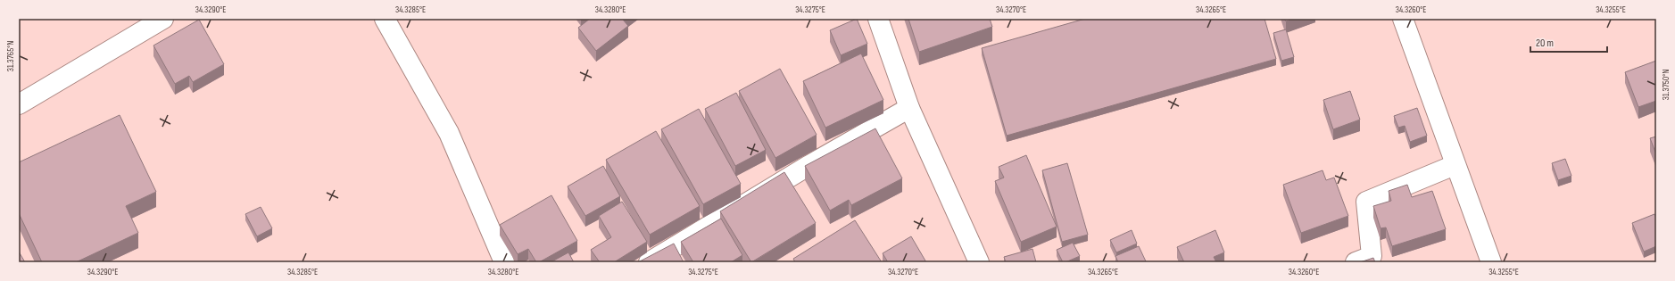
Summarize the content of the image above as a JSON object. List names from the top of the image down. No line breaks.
{"scale_bar":"20 m","coordinates":["34.3290°E","34.3285°E","34.3280°E","34.3275°E","34.3270°E","34.3265°E","34.3260°E","34.3255°E","31.3765°N","31.3750°N"]}
